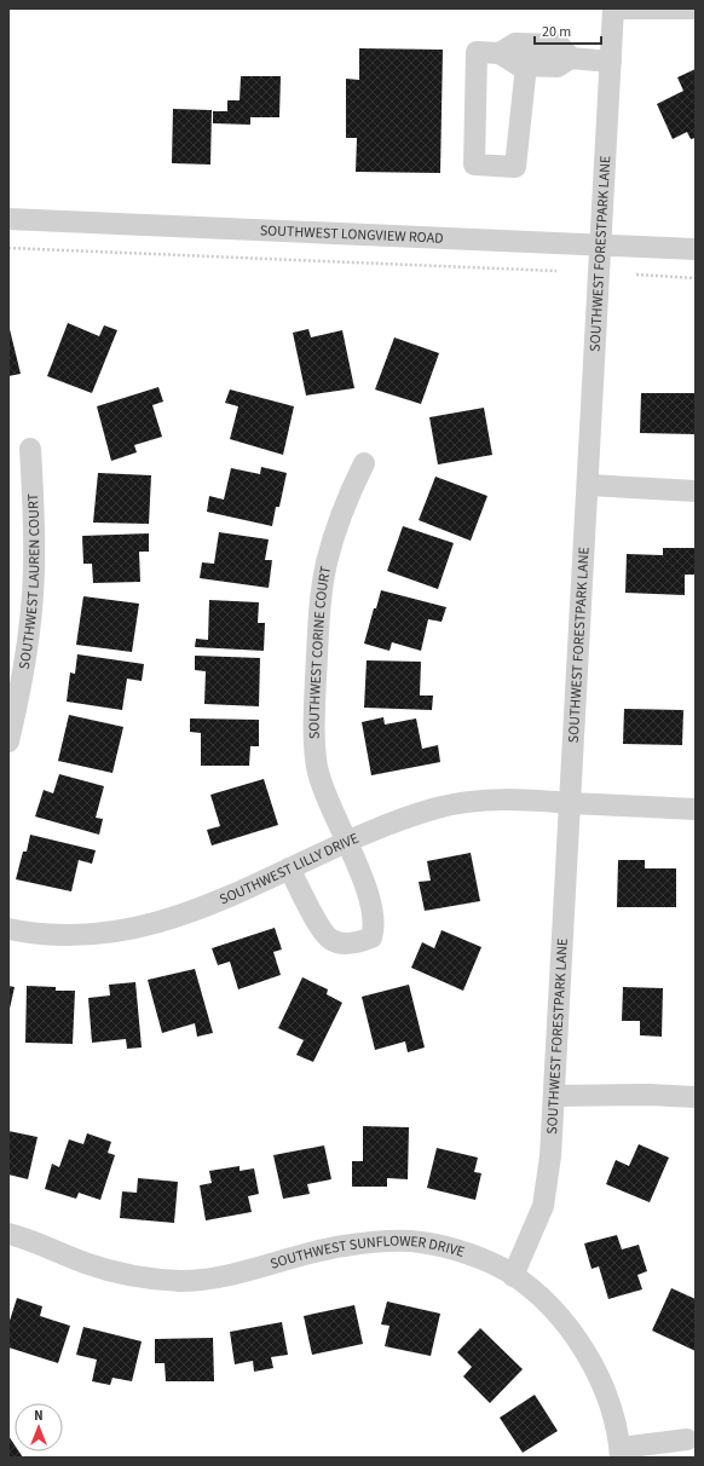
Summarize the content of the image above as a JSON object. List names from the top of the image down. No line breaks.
{"streets":{"street":["SOUTHWEST LONGVIEW ROAD","SOUTHWEST FORESTPARK LANE","SOUTHWEST LAUREN COURT","SOUTHWEST CORINE COURT","SOUTHWEST LILLY DRIVE","SOUTHWEST SUNFLOWER DRIVE"]},"crossings":[["SOUTHWEST LONGVIEW ROAD","SOUTHWEST FORESTPARK LANE"],["SOUTHWEST FORESTPARK LANE","SOUTHWEST LILLY DRIVE"],["SOUTHWEST FORESTPARK LANE","SOUTHWEST SUNFLOWER DRIVE"],["SOUTHWEST CORINE COURT","SOUTHWEST LILLY DRIVE"]],"scale_bar":"20 m","north":"top"}
